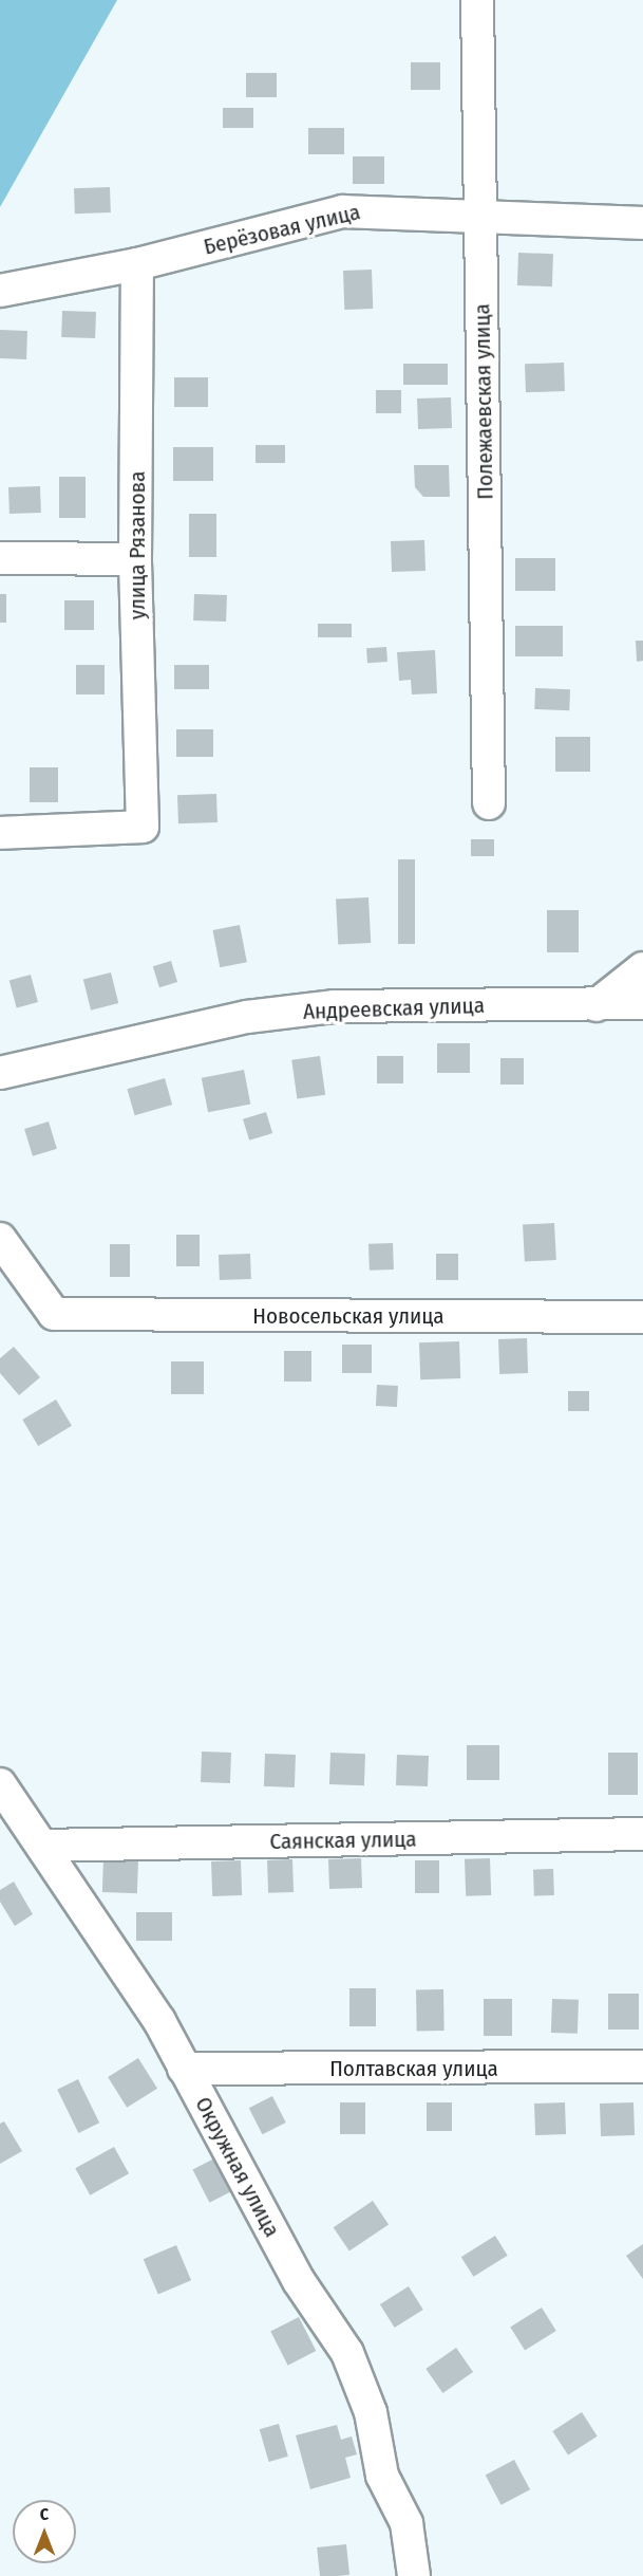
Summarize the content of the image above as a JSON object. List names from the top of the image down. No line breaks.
{"streets":{"street":["Берёзовая улица","Полежаевская улица","улица Рязанова","Андреевская улица","Новосельская улица","Саянская улица","Полтавская улица","Окружная улица"]},"crossings":[["Берёзовая улица","Полежаевская улица"],["Берёзовая улица","улица Рязанова"],["Саянская улица","Окружная улица"],["Полтавская улица","Окружная улица"]],"north":"top"}
